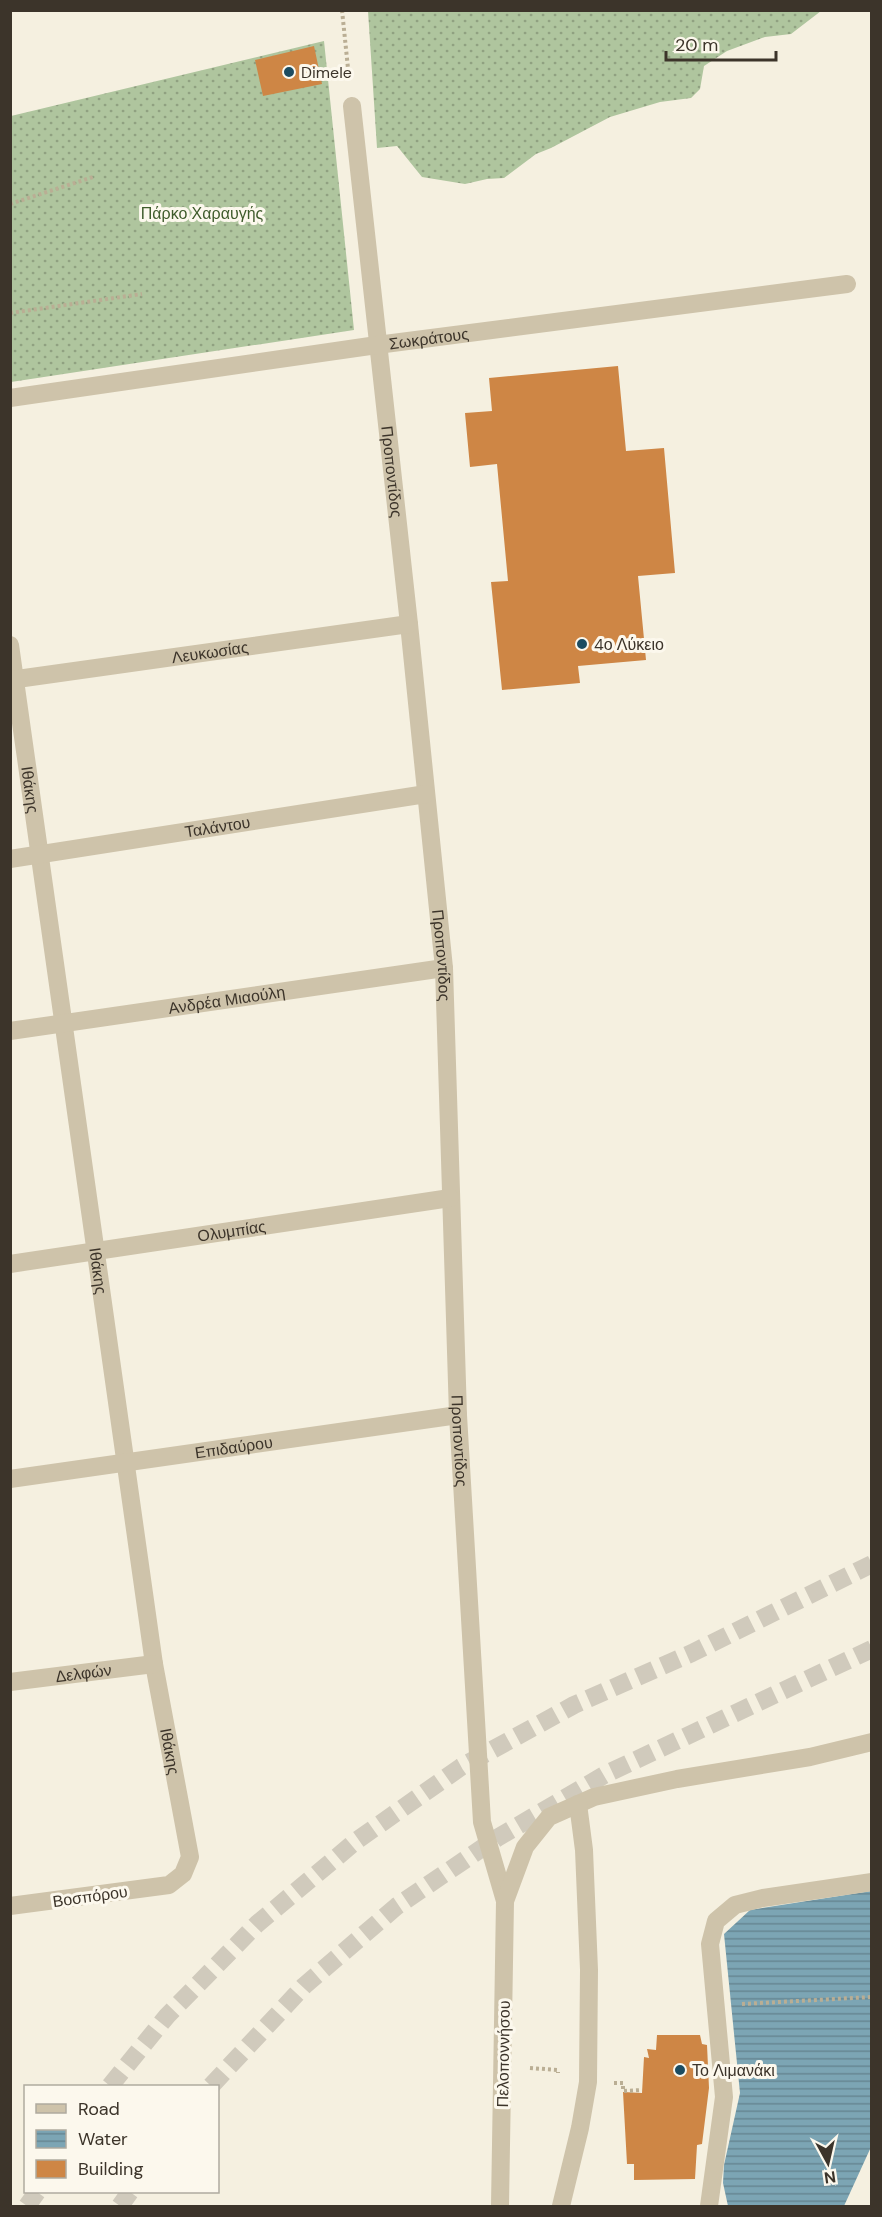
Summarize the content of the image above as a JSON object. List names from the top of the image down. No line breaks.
{"streets":{"street":["Σωκράτους","Προποντίδος","Λευκωσίας","Ιθάκης","Ταλάντου","Ανδρέα Μιαούλη","Ολυμπίας","Επιδαύρου","Δελφών","Βοσπόρου","Πελοποννήσου"]},"crossings":[["Σωκράτους","Προποντίδος"],["Προποντίδος","Λευκωσίας"],["Προποντίδος","Ταλάντου"],["Προποντίδος","Ανδρέα Μιαούλη"],["Προποντίδος","Ολυμπίας"],["Προποντίδος","Επιδαύρου"],["Προποντίδος","Πελοποννήσου"],["Λευκωσίας","Ιθάκης"],["Ιθάκης","Ταλάντου"],["Ιθάκης","Ανδρέα Μιαούλη"],["Ιθάκης","Ολυμπίας"],["Ιθάκης","Επιδαύρου"],["Ιθάκης","Δελφών"],["Ιθάκης","Βοσπόρου"]],"parks":["Πάρκο Χαραυγής"],"places":["Dimele","4ο Λύκειο","Το Λιμανάκι"],"legend":["Road","Water","Building"],"scale_bar":"20 m","north":"bottom"}
